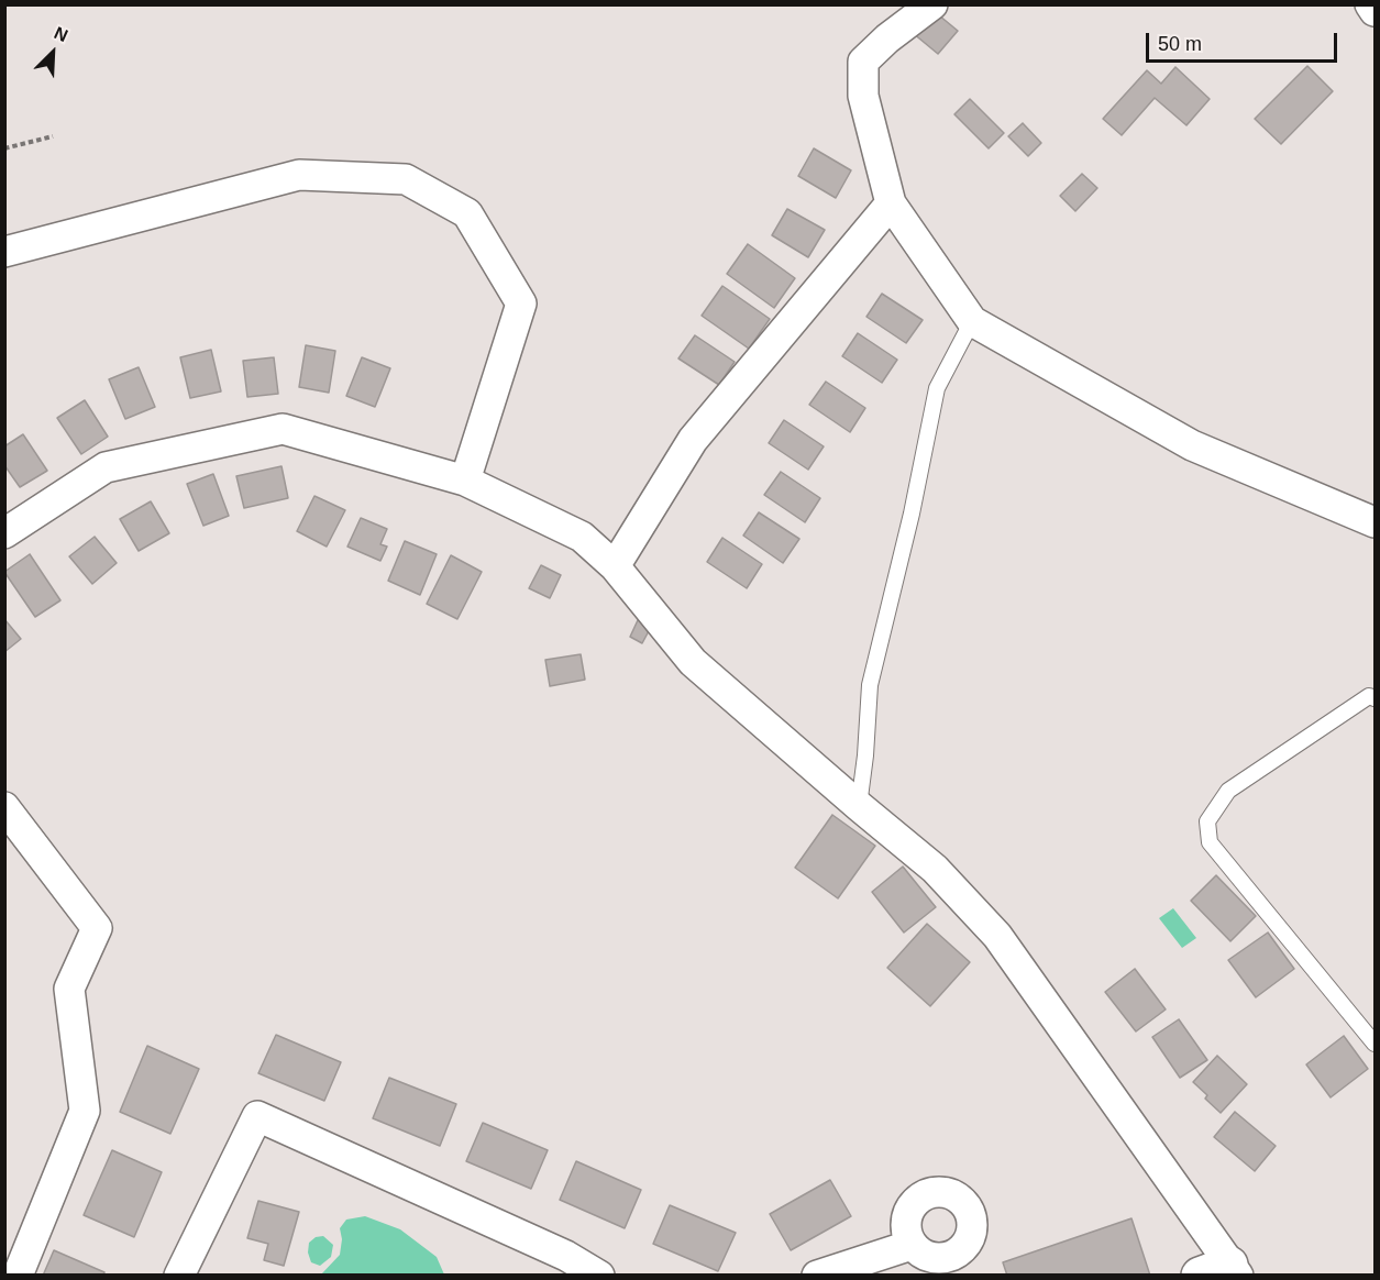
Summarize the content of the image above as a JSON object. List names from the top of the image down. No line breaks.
{"scale_bar":"50 m","north":"top right"}
